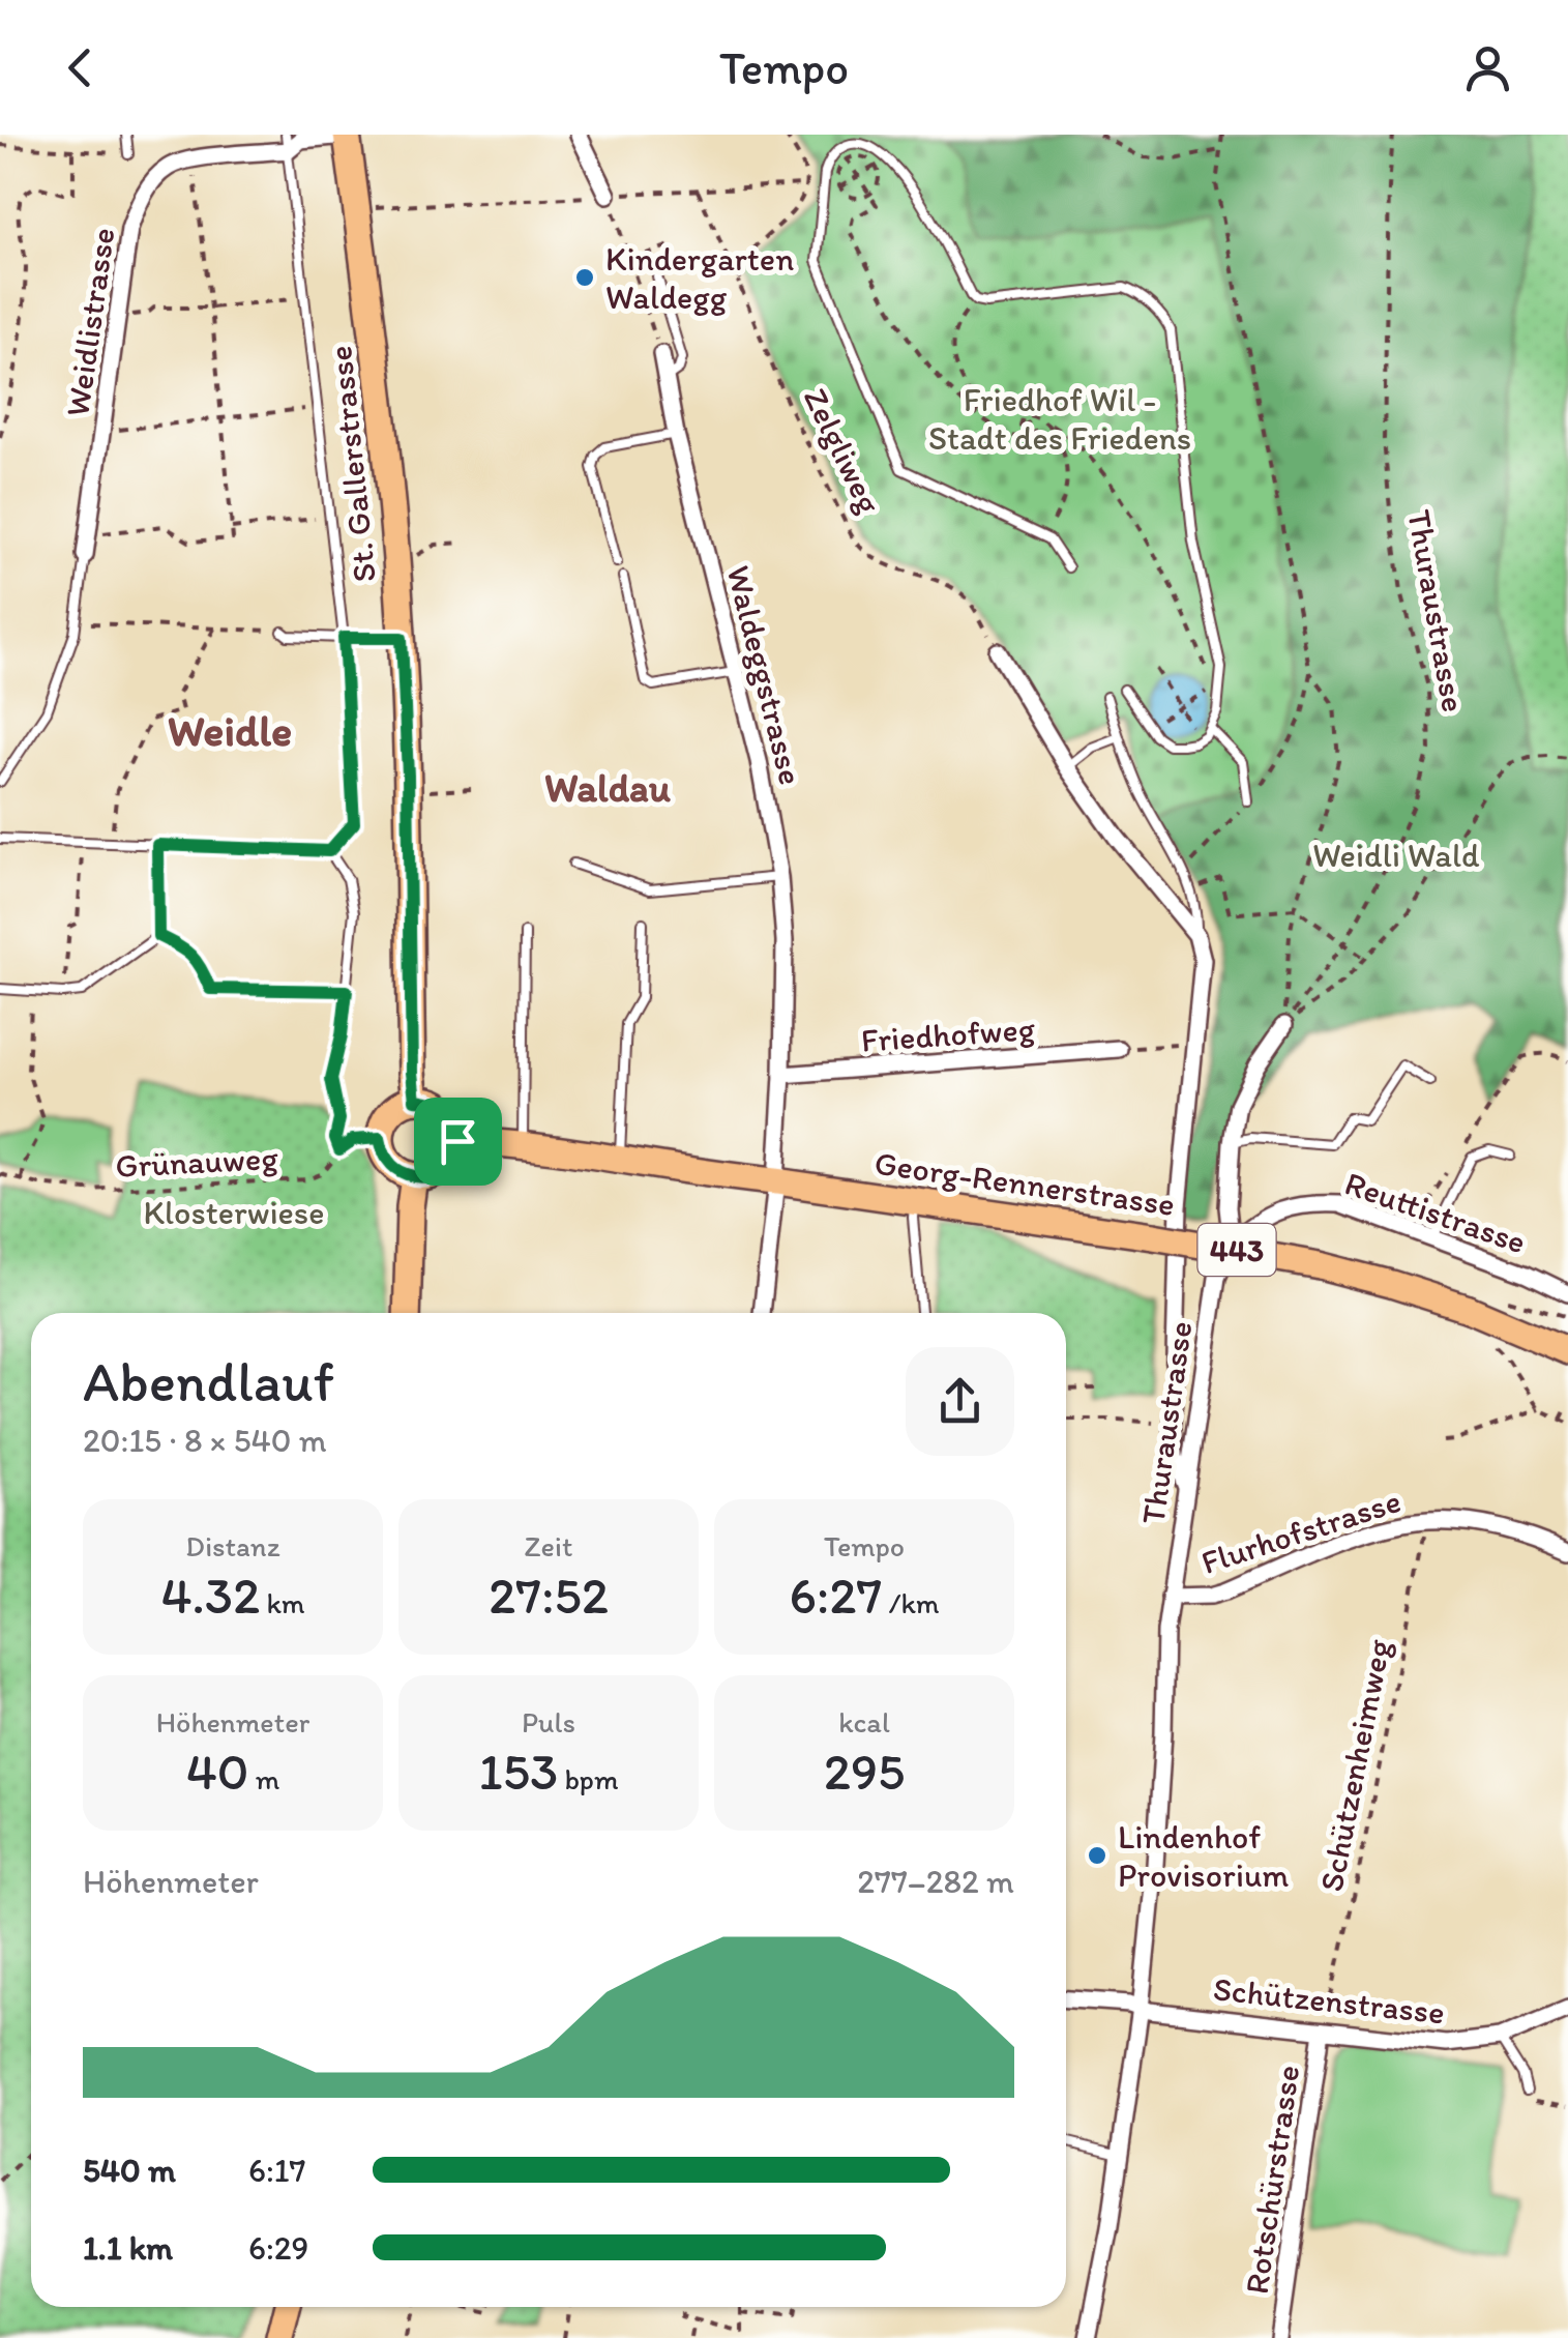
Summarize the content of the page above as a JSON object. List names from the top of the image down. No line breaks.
{"streets":{"main road":["St. Gallerstrasse","Georg-Rennerstrasse","443"],"street":["Weidlistrasse","Thuraustrasse","Waldeggstrasse","Friedhofweg","Reuttistrasse","Flurhofstrasse","Schützenstrasse","Rotschürstrasse"],"path":["Zelgliweg","Grünauweg","Schützenheimweg"]},"crossings":[["Weidlistrasse","St. Gallerstrasse"],["St. Gallerstrasse","Grünauweg"],["St. Gallerstrasse","Georg-Rennerstrasse"],["Thuraustrasse","Reuttistrasse"],["Thuraustrasse","Flurhofstrasse"],["Thuraustrasse","Schützenstrasse"],["Waldeggstrasse","Friedhofweg"],["Waldeggstrasse","Georg-Rennerstrasse"],["Grünauweg","Georg-Rennerstrasse"],["Flurhofstrasse","Schützenheimweg"],["Schützenheimweg","Schützenstrasse"],["Schützenheimweg","Rotschürstrasse"],["Schützenstrasse","Rotschürstrasse"]],"districts":["Weidle","Waldau"],"parks":["Friedhof Wil - Stadt des Friedens","Weidli Wald","Klosterwiese"],"places":["Kindergarten Waldegg","Lindenhof Provisorium"],"page":{"header":"Tempo","heading":["Abendlauf","20:15 · 8 × 540 m"],"stats":[["Distanz","4.32 km"],["Zeit","27:52"],["Tempo","6:27 /km"],["Höhenmeter","40 m"],["Puls","153 bpm"],["kcal","295"]],"chart":["Höhenmeter","277–282 m"],"list":[{"name":"540 m","note":"6:17"},{"name":"1.1 km","note":"6:29"}]}}
